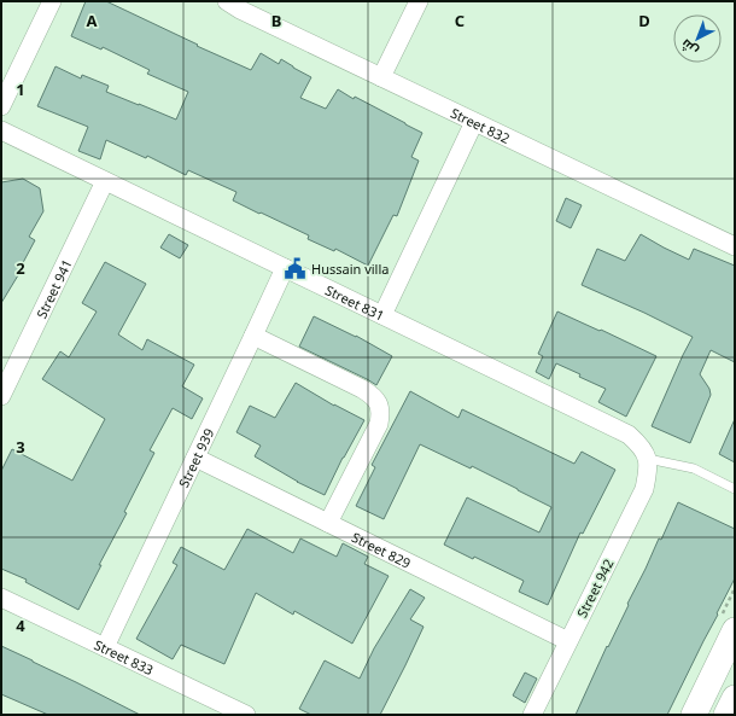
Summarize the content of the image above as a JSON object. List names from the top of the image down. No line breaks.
{"streets":{"street":["Street 832","Street 941","Street 831","Street 939","Street 829","Street 942","Street 833"]},"crossings":[["Street 941","Street 831"],["Street 831","Street 939"],["Street 831","Street 942"],["Street 939","Street 829"],["Street 939","Street 833"],["Street 829","Street 942"]],"places":{"public building":["Hussain villa"]},"north":"bottom left","grid":{"columns":["A","B","C","D"],"rows":["1","2","3","4"]}}
